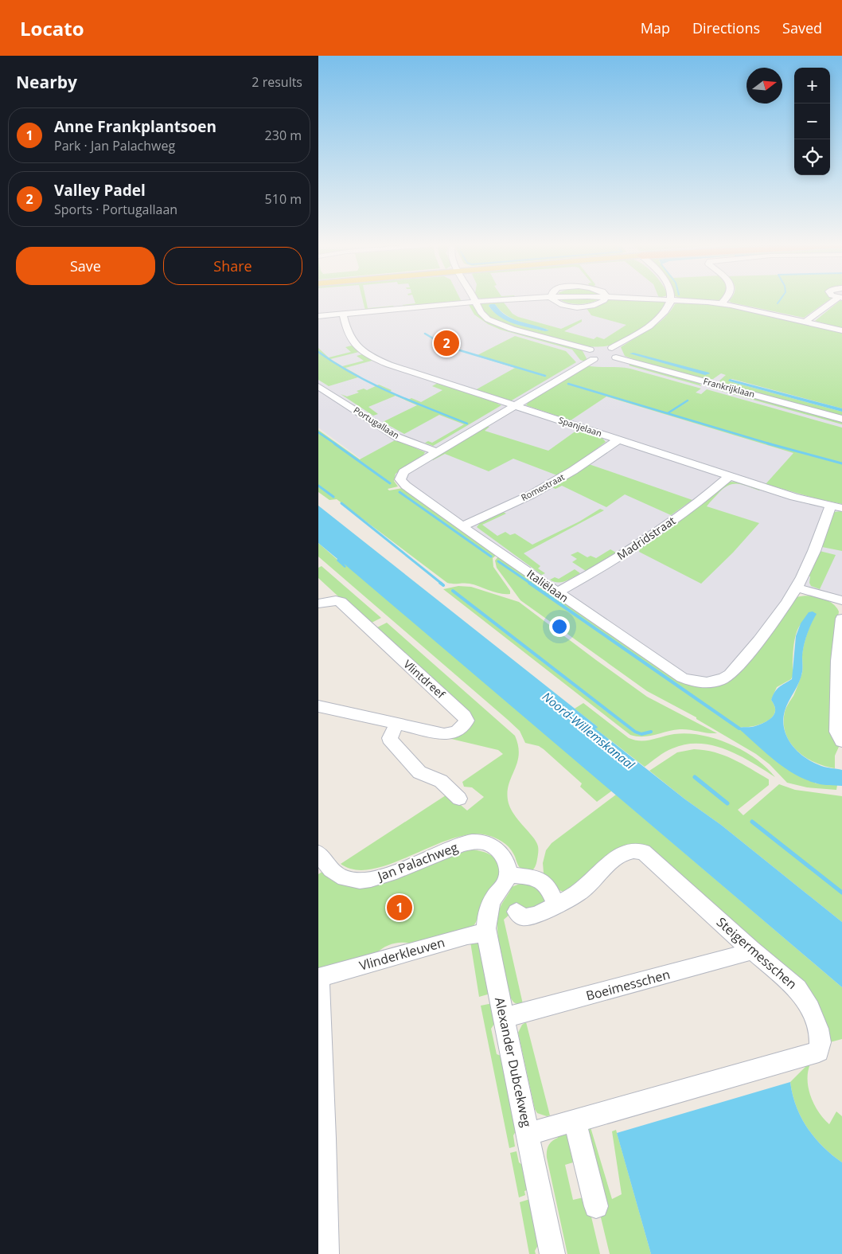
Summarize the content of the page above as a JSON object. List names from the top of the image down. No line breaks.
{"streets":{"street":["Frankrijklaan","Portugallaan","Spanjelaan","Romestraat","Madridstraat","Italiëlaan","Vlintdreef","Jan Palachweg","Steigermesschen","Vlinderkleuven","Boeimesschen","Alexander Dubcekweg"]},"crossings":[["Frankrijklaan","Italiëlaan"],["Portugallaan","Italiëlaan"],["Spanjelaan","Romestraat"],["Spanjelaan","Madridstraat"],["Spanjelaan","Italiëlaan"],["Romestraat","Italiëlaan"],["Madridstraat","Italiëlaan"],["Jan Palachweg","Alexander Dubcekweg"],["Steigermesschen","Boeimesschen"],["Steigermesschen","Alexander Dubcekweg"],["Vlinderkleuven","Alexander Dubcekweg"],["Boeimesschen","Alexander Dubcekweg"]],"water":["Noord-Willemskanaal"],"north":"right","page":{"header":"Locato","nav":["Map","Directions","Saved"],"heading":["Nearby","2 results"],"map_buttons":["+","−"],"list":[{"mark":"1","name":"Anne Frankplantsoen","note":"Park · Jan Palachweg","value":"230 m"},{"mark":"2","name":"Valley Padel","note":"Sports · Portugallaan","value":"510 m"}],"buttons":["Save","Share"],"pins":["2","1"]}}
